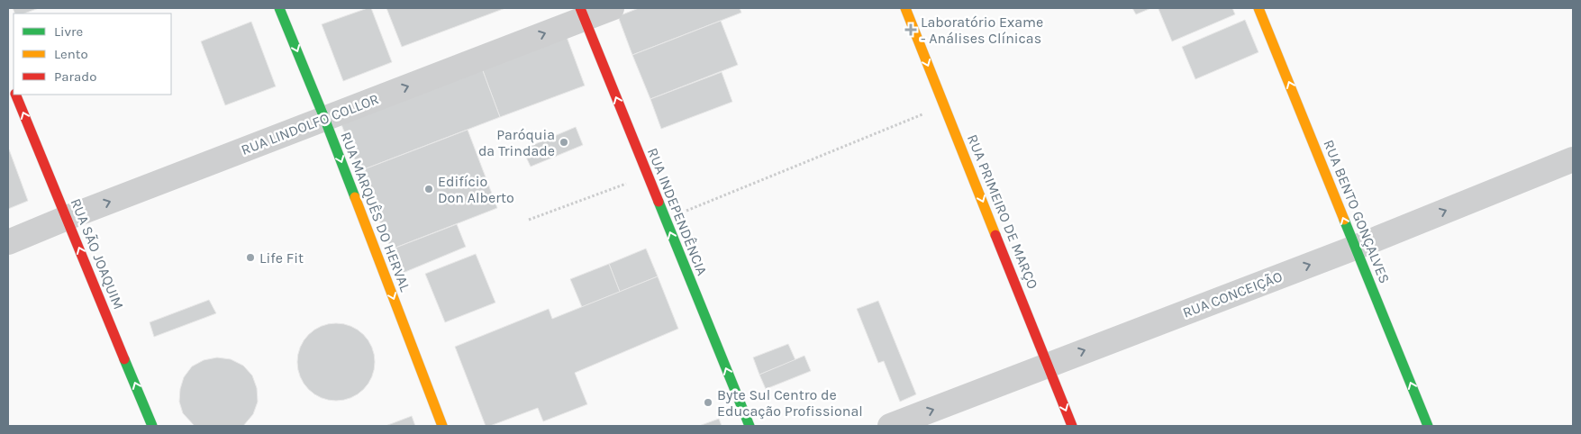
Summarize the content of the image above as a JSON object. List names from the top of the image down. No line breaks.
{"streets":{"street":["RUA LINDOLFO COLLOR","RUA MARQUÊS DO HERVAL","RUA INDEPENDÊNCIA","RUA PRIMEIRO DE MARÇO","RUA BENTO GONÇALVES","RUA SÃO JOAQUIM","RUA CONCEIÇÃO"]},"crossings":[["RUA LINDOLFO COLLOR","RUA MARQUÊS DO HERVAL"],["RUA LINDOLFO COLLOR","RUA INDEPENDÊNCIA"],["RUA LINDOLFO COLLOR","RUA SÃO JOAQUIM"],["RUA PRIMEIRO DE MARÇO","RUA CONCEIÇÃO"],["RUA BENTO GONÇALVES","RUA CONCEIÇÃO"]],"one_way":["RUA LINDOLFO COLLOR","RUA MARQUÊS DO HERVAL","RUA INDEPENDÊNCIA","RUA PRIMEIRO DE MARÇO","RUA BENTO GONÇALVES","RUA SÃO JOAQUIM","RUA CONCEIÇÃO"],"places":{"health":["Laboratório Exame - Análises Clínicas"],"other":["Paróquia da Trindade","Edifício Don Alberto","Life Fit","Byte Sul Centro de Educação Profissional"]},"legend":["Livre","Lento","Parado"]}
